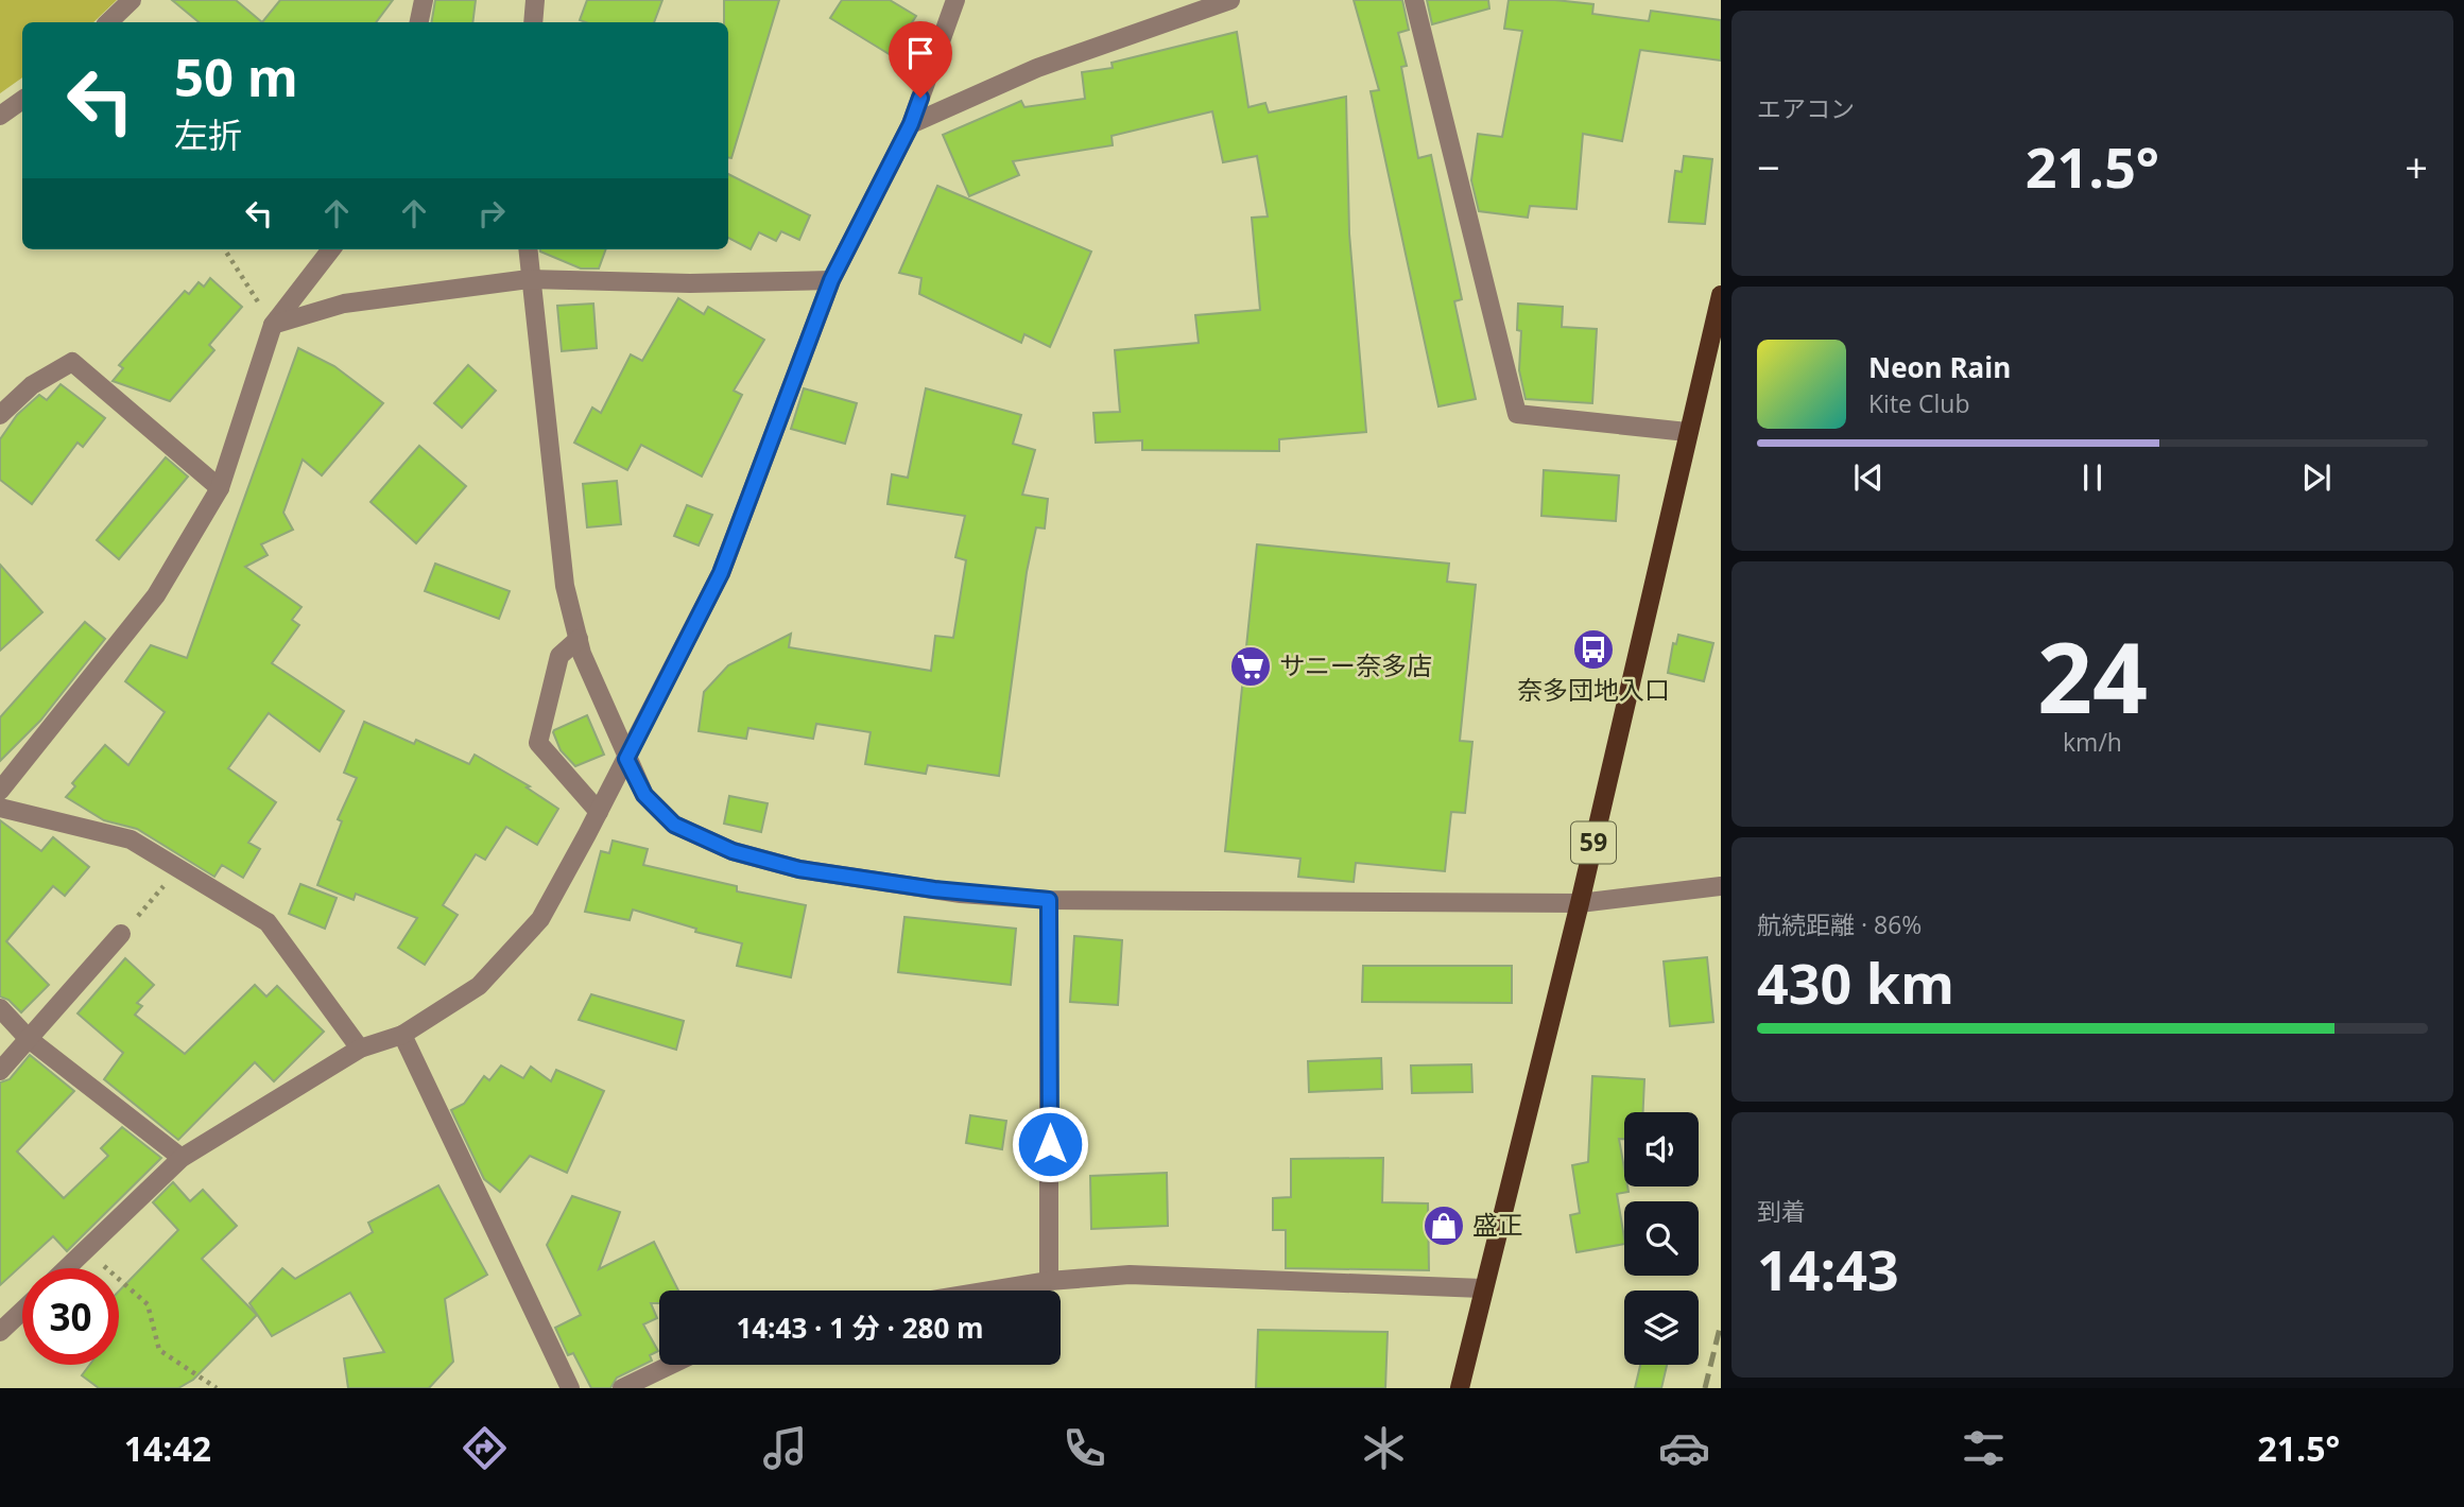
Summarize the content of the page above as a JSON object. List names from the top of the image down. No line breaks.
{"streets":{"main road":["59"]},"places":{"bus stop":["奈多団地入口"],"supermarket":["サニー奈多店"],"shop":["盛正"]},"page":{"tile":["エアコン",["24","km/h"],["航続距離 · 86%","430 km"],["到着","14:43"]],"turn":["50 m","左折"],"heat":["−","21.5°","+"],"song":["Neon Rain","Kite Club"],"limit":"30","trip":"14:43 · 1 分 · 280 m","tabs":["14:42","21.5°"]}}
